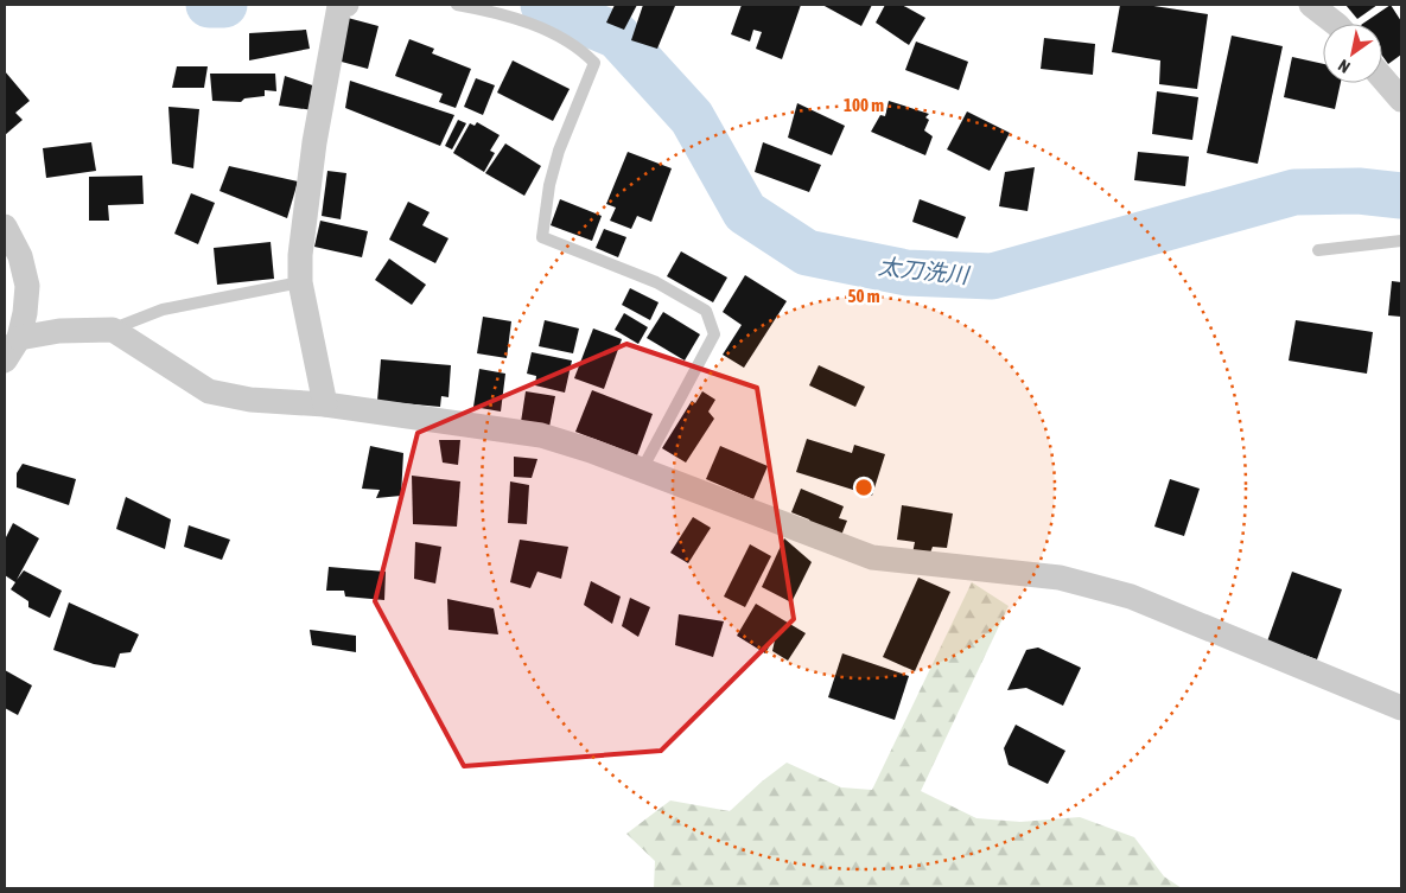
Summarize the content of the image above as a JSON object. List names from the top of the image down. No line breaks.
{"water":["太刀洗川"],"north":"bottom left","rings":["100 m","50 m"]}
